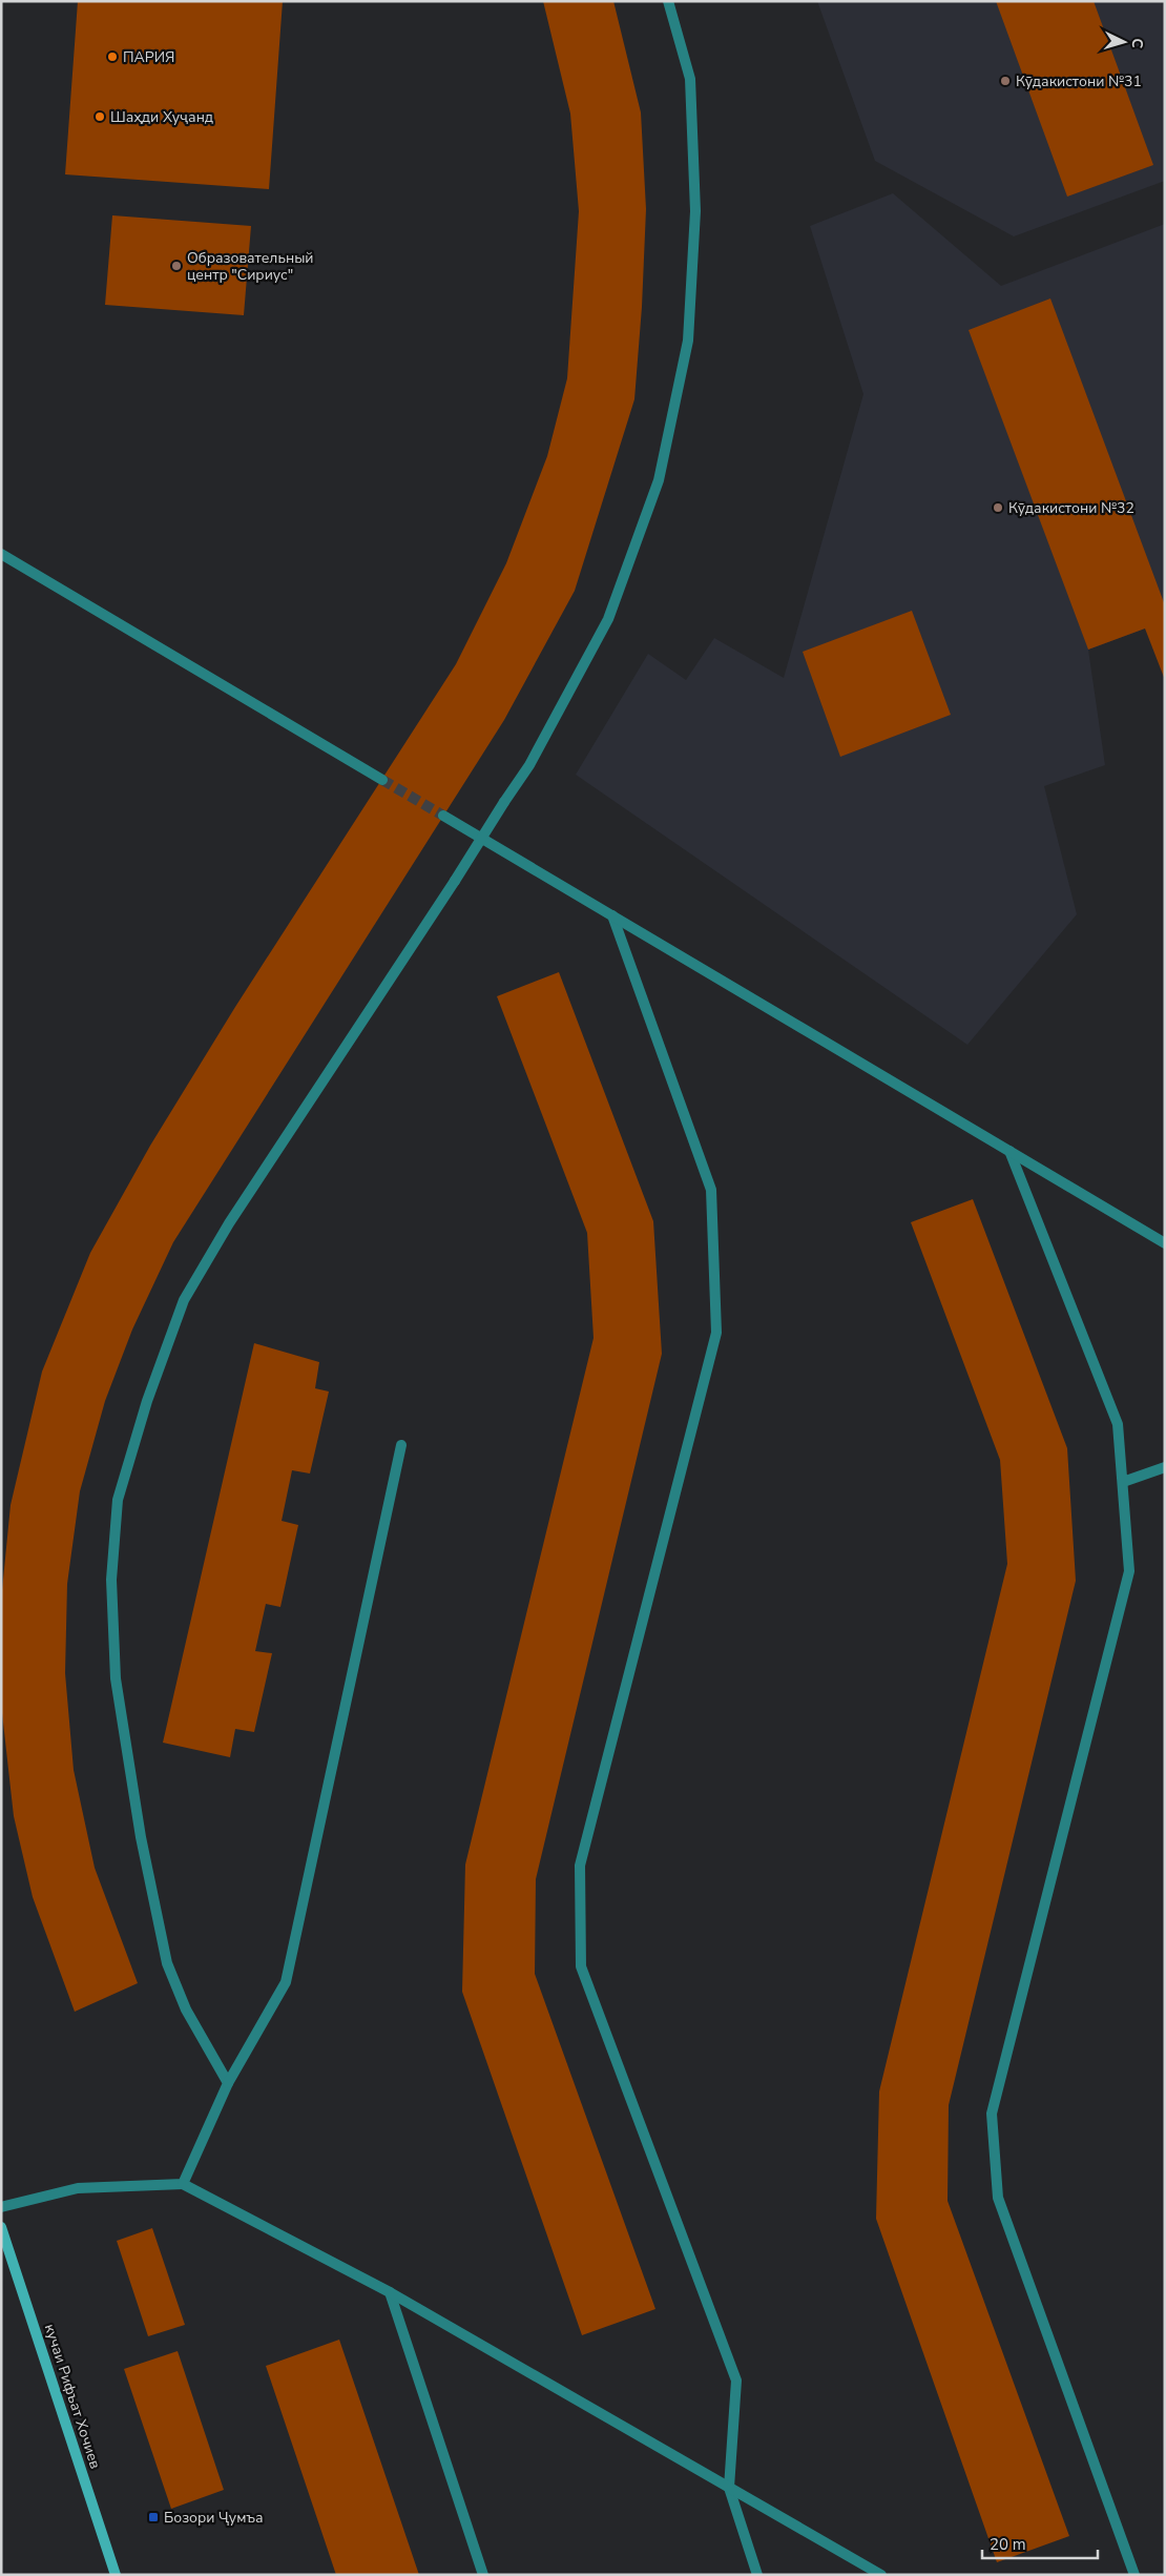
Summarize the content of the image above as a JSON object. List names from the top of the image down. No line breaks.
{"streets":{"main road":["кучаи Рифъат Хочиев"]},"places":{"other":["ПАРИЯ","Кӯдакистони №31","Шаҳди Хуҷанд","Образовательный центр \"Сириус\"","Кӯдакистони №32"],"transit":["Бозори Ҷумъа"]},"scale_bar":"20 m","north":"right"}
